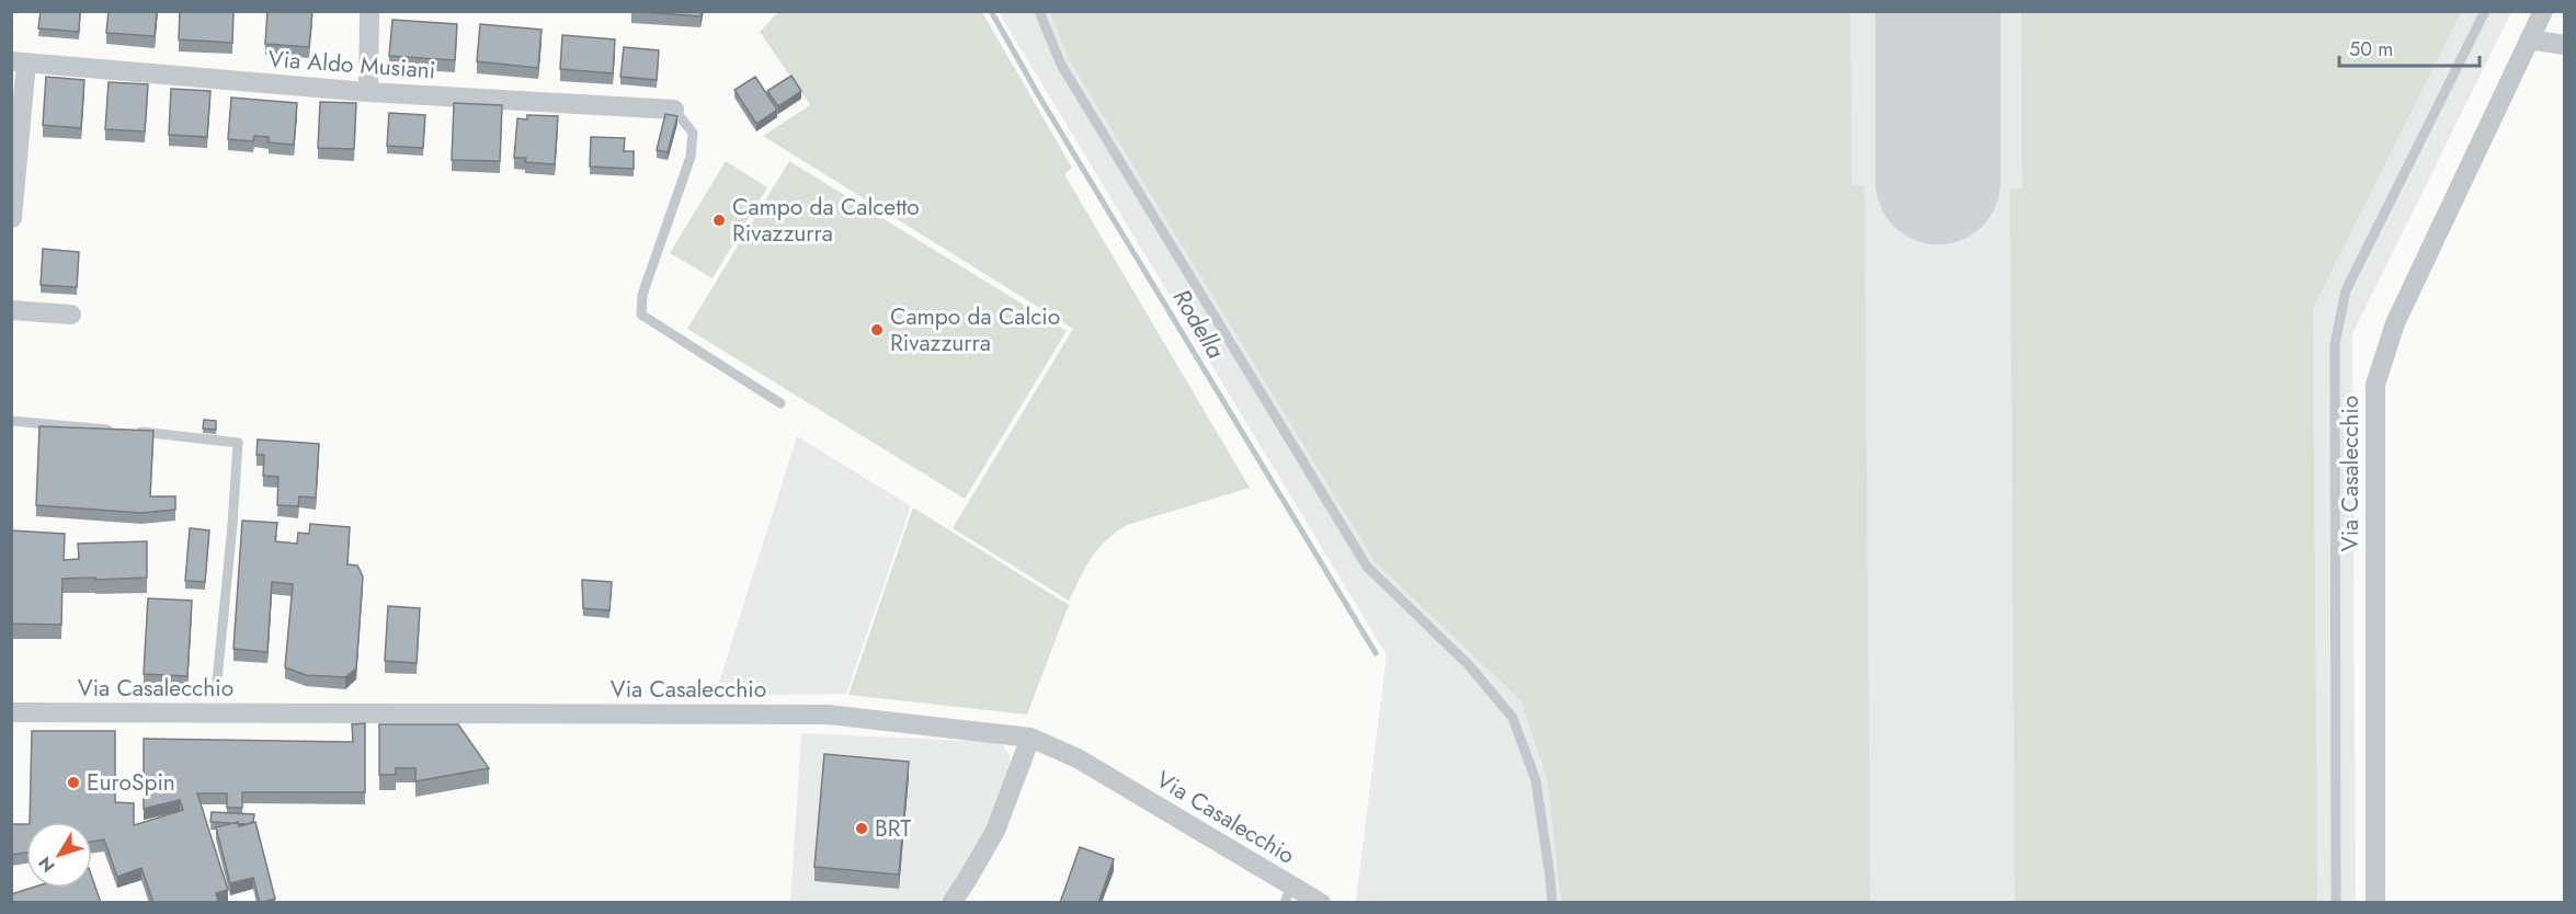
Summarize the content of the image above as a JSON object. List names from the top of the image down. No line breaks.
{"streets":{"street":["Via Aldo Musiani","Via Casalecchio"]},"water":["Rodella"],"places":["Campo da Calcetto Rivazzurra","Campo da Calcio Rivazzurra","EuroSpin","BRT"],"scale_bar":"50 m","north":"bottom left"}
